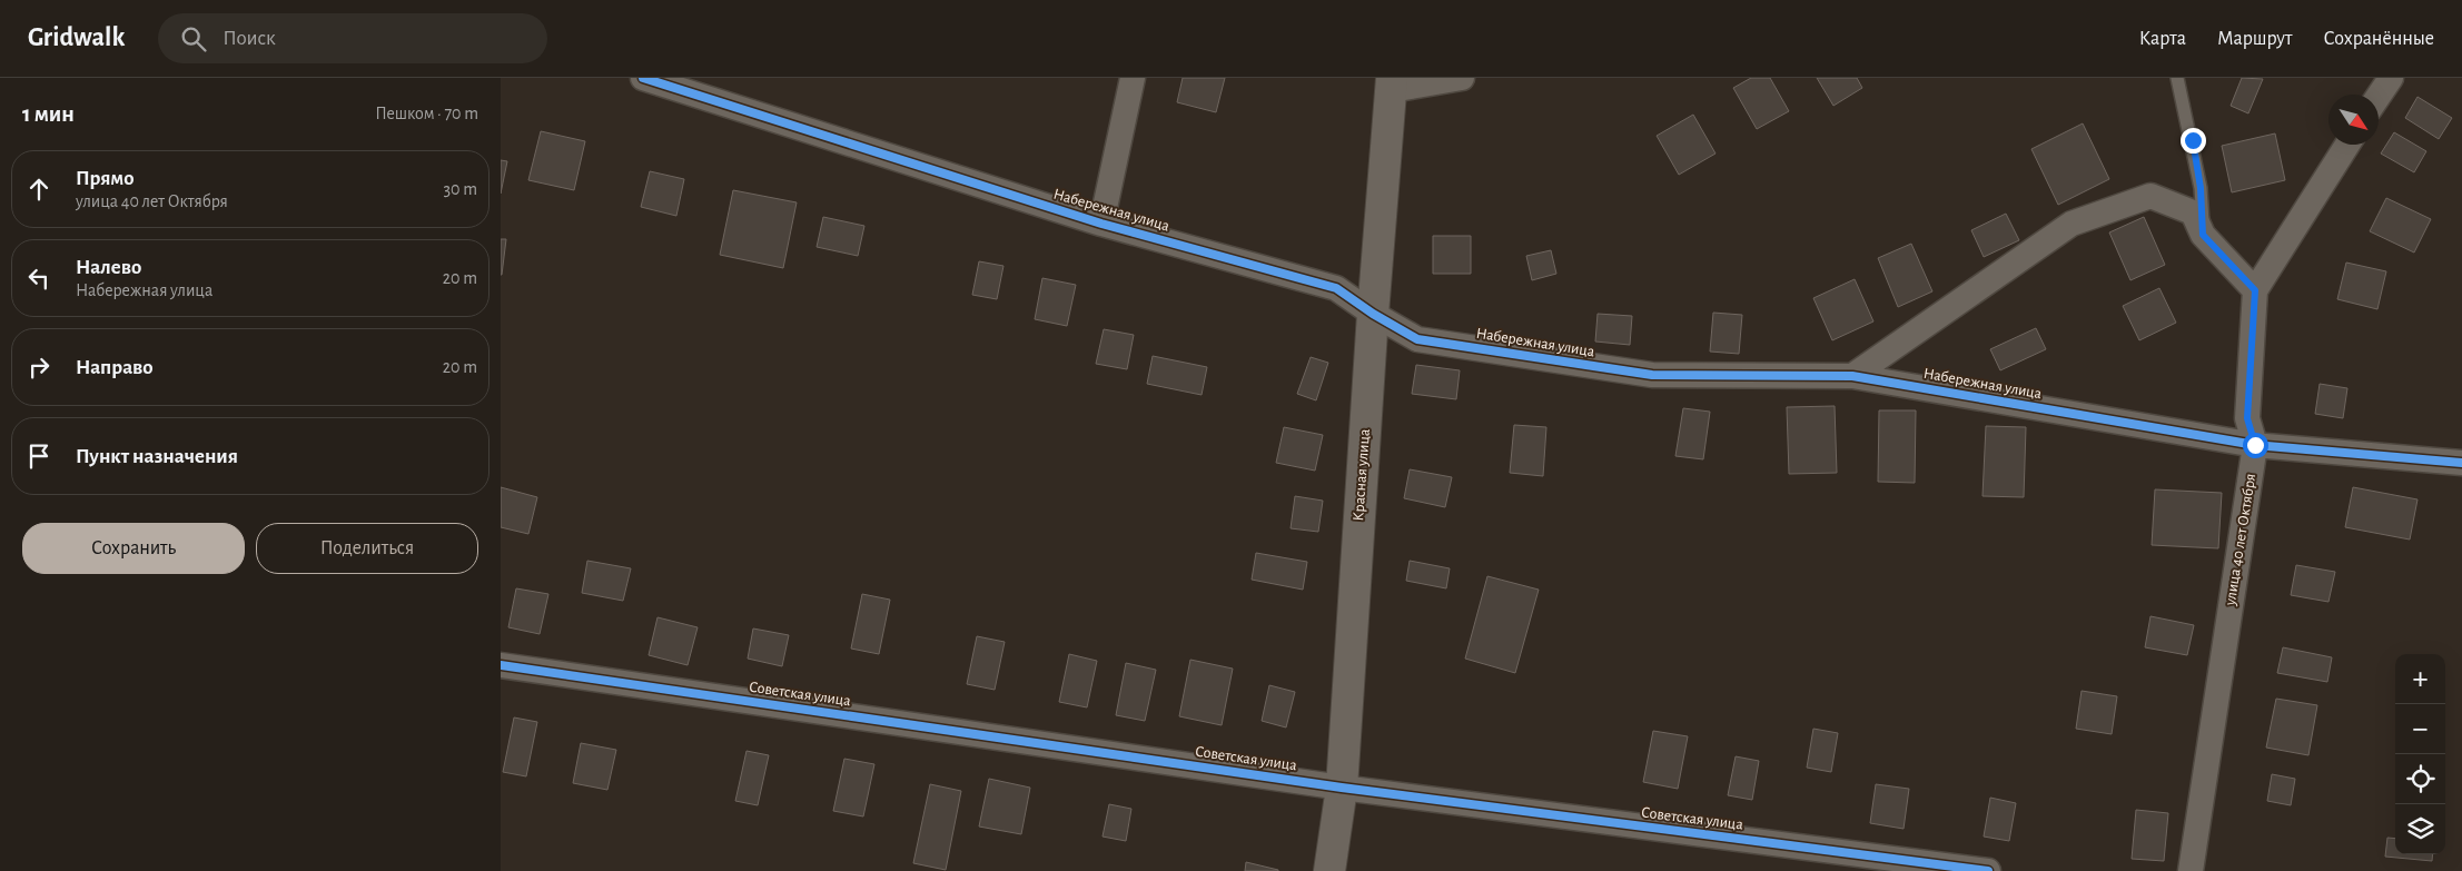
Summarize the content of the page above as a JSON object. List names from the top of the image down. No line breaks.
{"streets":{"street":["Набережная улица","Красная улица","улица 40 лет Октября","Советская улица"]},"crossings":[["Набережная улица","Красная улица"],["Набережная улица","улица 40 лет Октября"],["Красная улица","Советская улица"]],"north":"bottom right","page":{"header":"Gridwalk","search":"Поиск","nav":["Карта","Маршрут","Сохранённые"],"heading":["1 мин","Пешком · 70 m"],"list":[["Прямо","улица 40 лет Октября","30 m"],["Налево","Набережная улица","20 m"],["Направо","20 m"],"Пункт назначения"],"buttons":["Сохранить","Поделиться"],"map_buttons":["+","−"]}}
